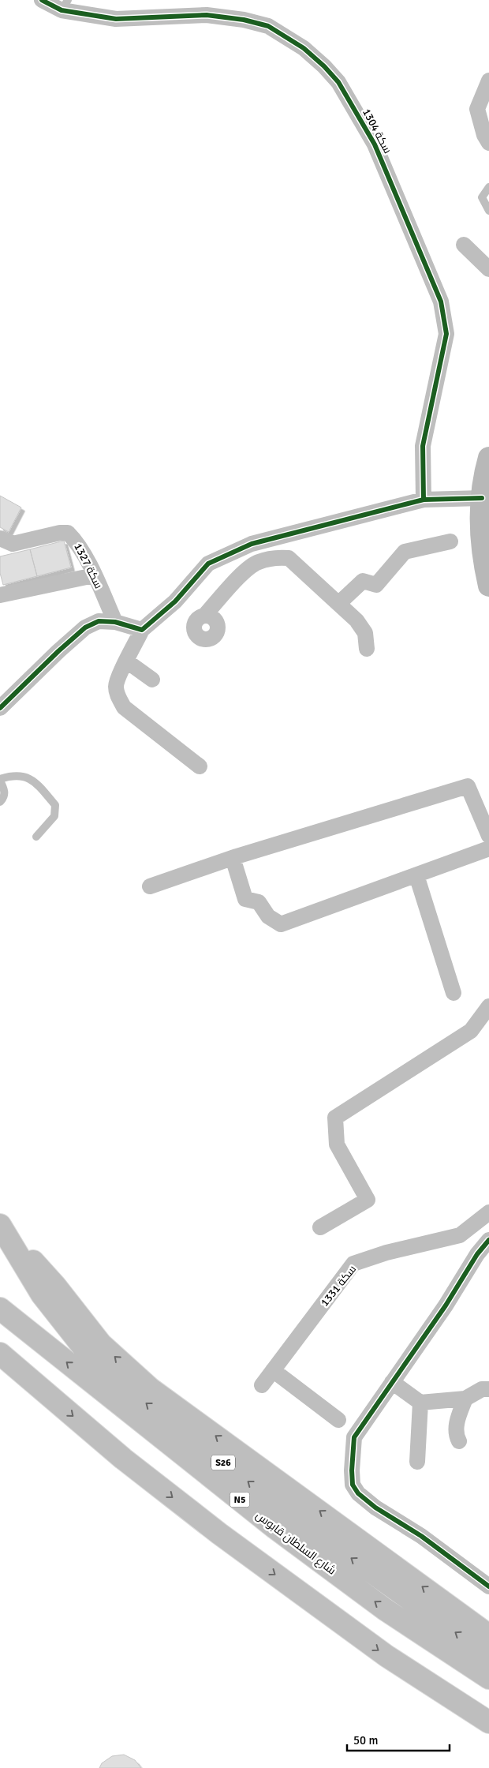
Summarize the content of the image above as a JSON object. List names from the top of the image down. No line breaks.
{"streets":{"highway":["S26","N5","شارع السلطان قابوس"],"street":["سكة 1304","سكة 1327","سكة 1331"]},"scale_bar":"50 m"}
